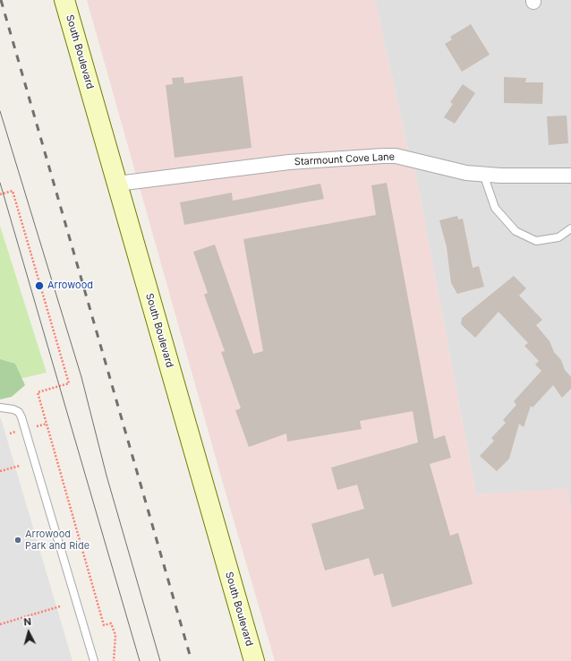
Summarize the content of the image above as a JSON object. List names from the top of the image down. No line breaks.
{"streets":{"main road":["South Boulevard"],"street":["Starmount Cove Lane"]},"crossings":[["South Boulevard","Starmount Cove Lane"]],"places":["Arrowood","Arrowood Park and Ride"],"north":"top"}
